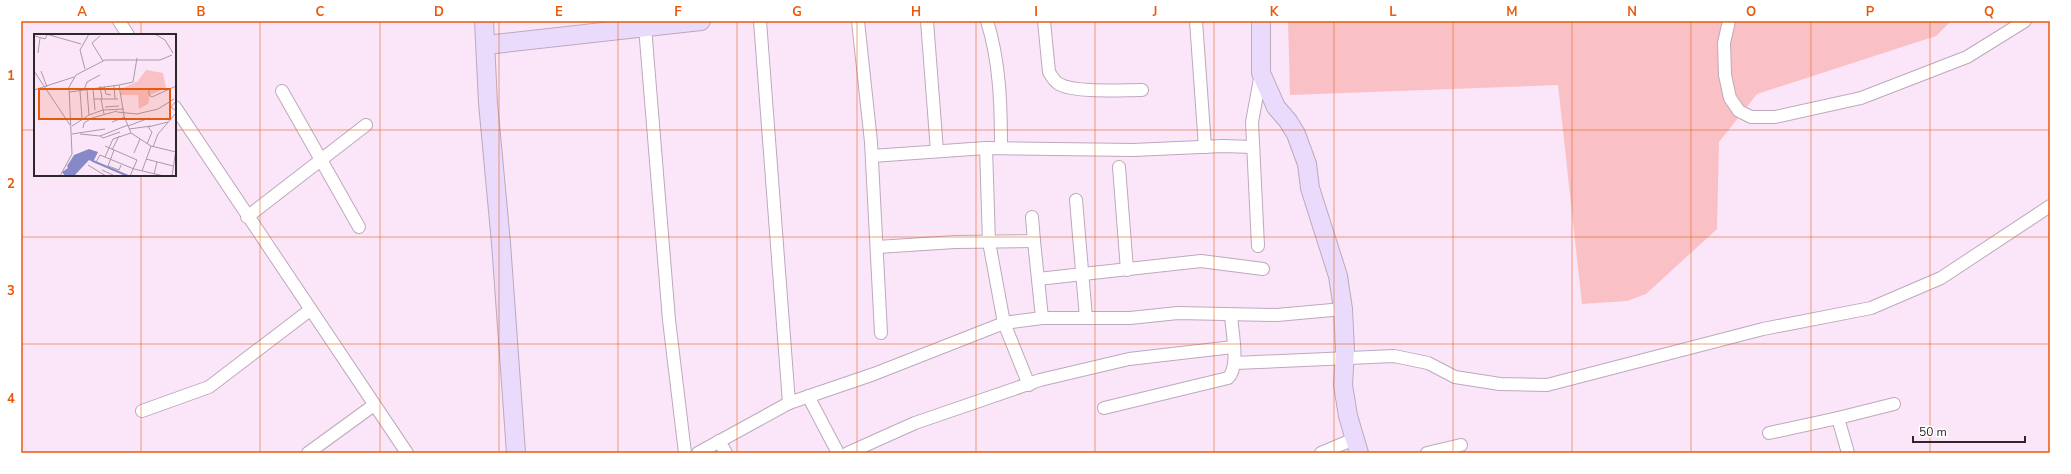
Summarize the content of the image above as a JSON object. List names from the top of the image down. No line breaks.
{"scale_bar":"50 m","grid":{"columns":["A","B","C","D","E","F","G","H","I","J","K","L","M","N","O","P","Q"],"rows":["1","2","3","4"]}}
